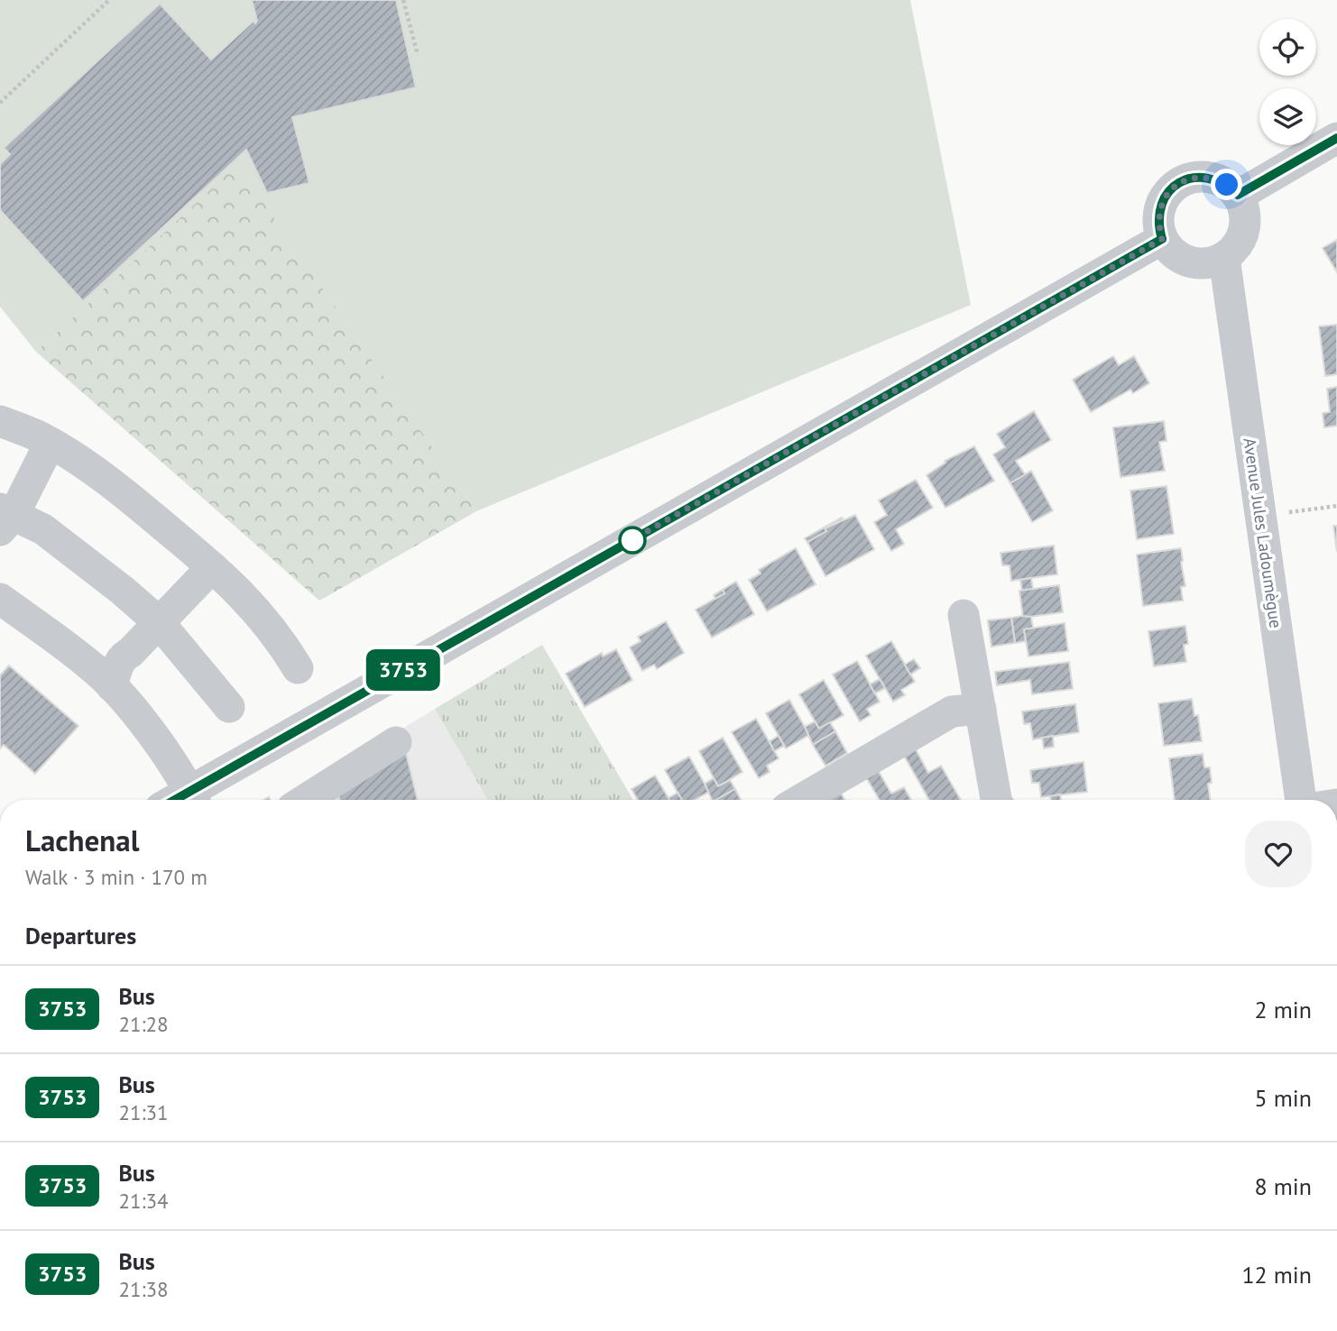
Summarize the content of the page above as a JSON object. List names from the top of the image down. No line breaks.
{"streets":{"street":["Avenue Jules Ladoumègue"]},"lines":["bus line 3753"],"page":{"on_map":"3753","heading":[["Lachenal","Walk · 3 min · 170 m"],"Departures"],"list":[{"mark":"3753","name":"Bus","note":"21:28","value":"2 min"},{"mark":"3753","name":"Bus","note":"21:31","value":"5 min"},{"mark":"3753","name":"Bus","note":"21:34","value":"8 min"},{"mark":"3753","name":"Bus","note":"21:38","value":"12 min"}]}}
